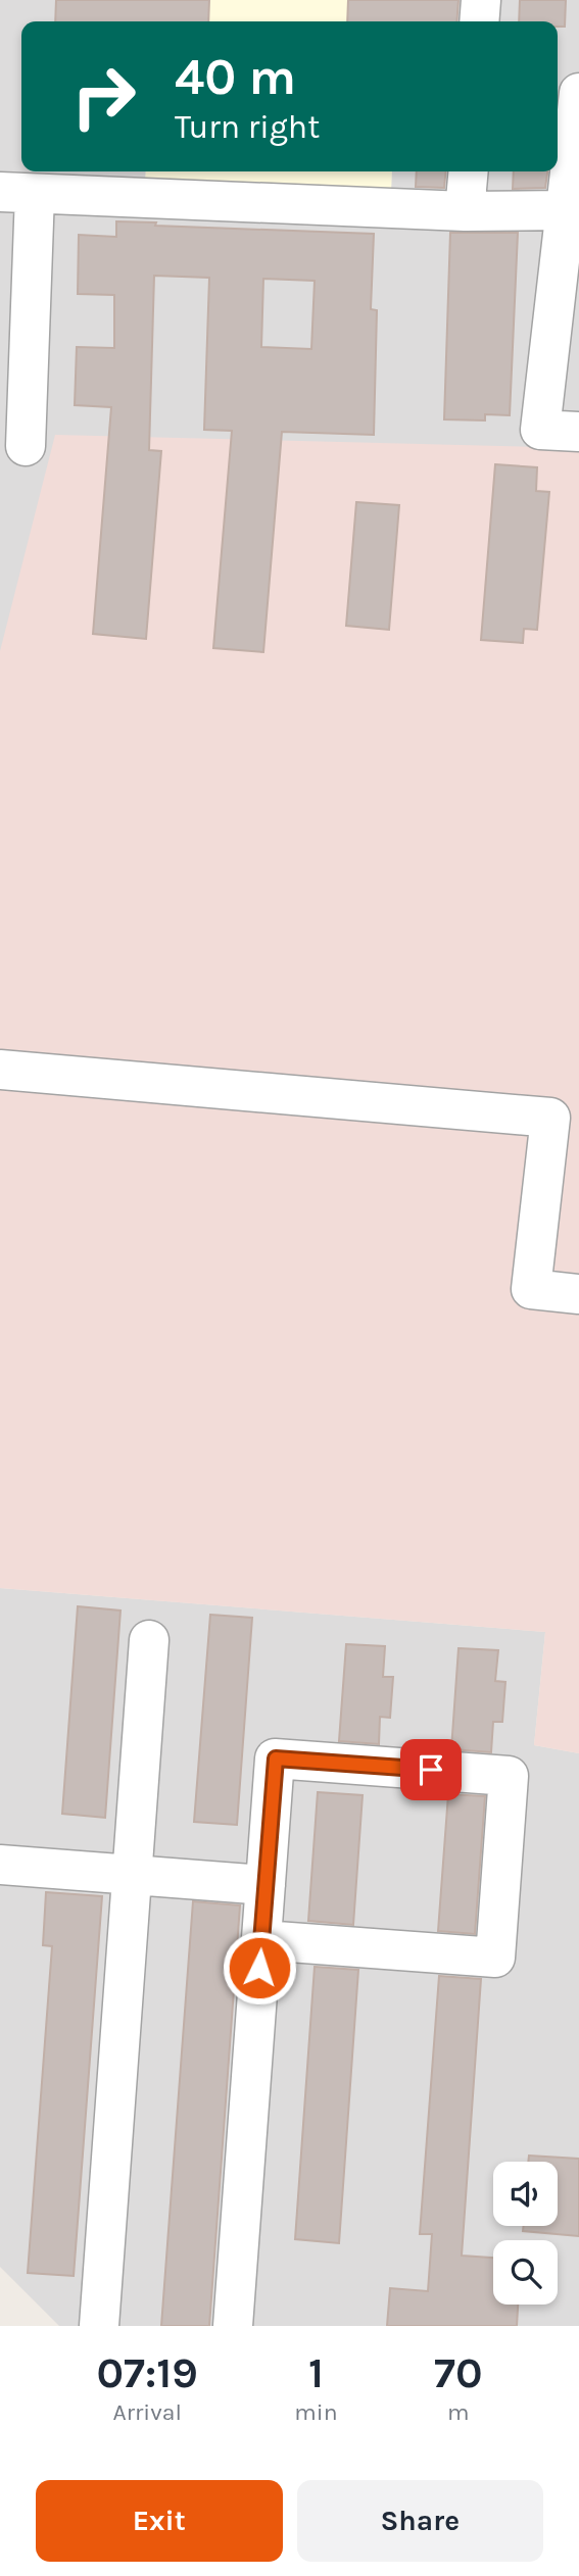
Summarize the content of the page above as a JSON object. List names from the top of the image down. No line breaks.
{"page":{"turn":["40 m","Turn right"],"eta":["07:19","Arrival","1","min","70","m"],"buttons":["Exit","Share"]}}
